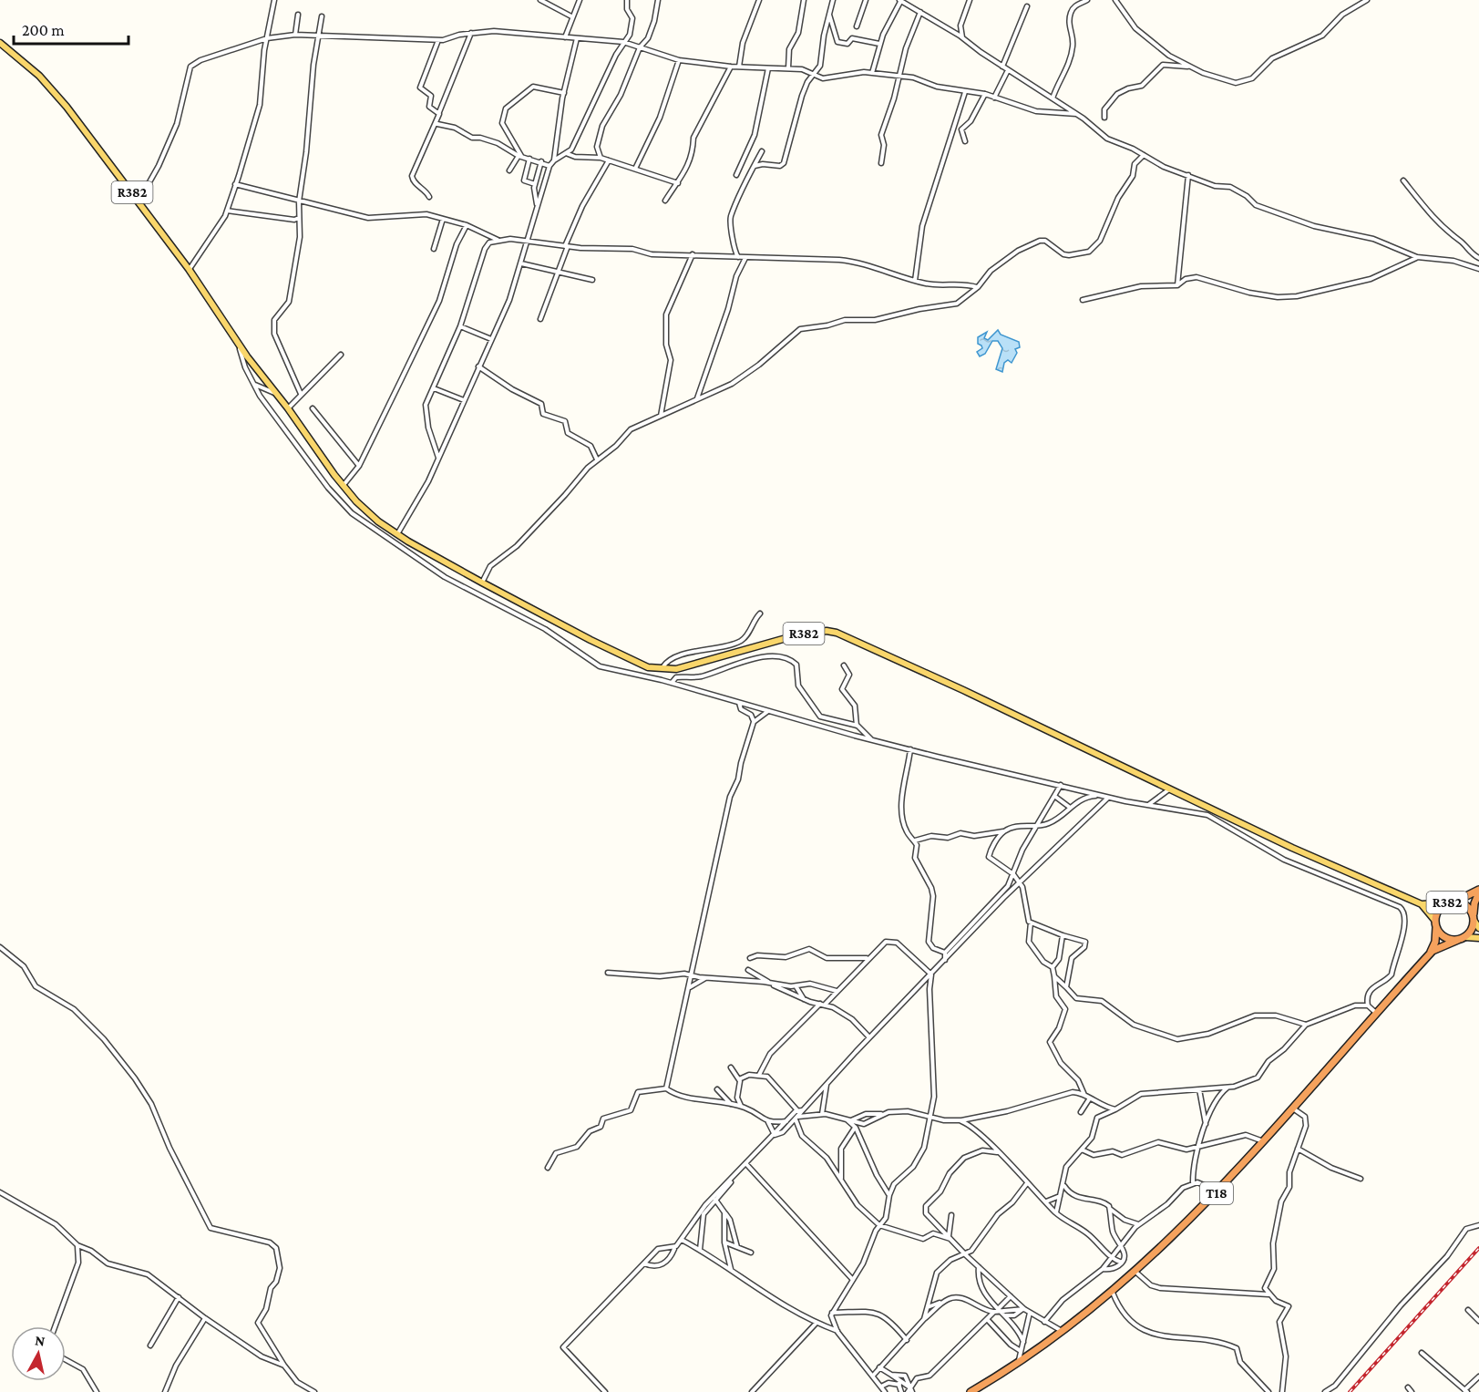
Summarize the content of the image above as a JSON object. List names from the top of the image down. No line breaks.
{"streets":{"highway":["R382","T18"]},"crossings":[["R382","T18"]],"scale_bar":"200 m","north":"top"}
